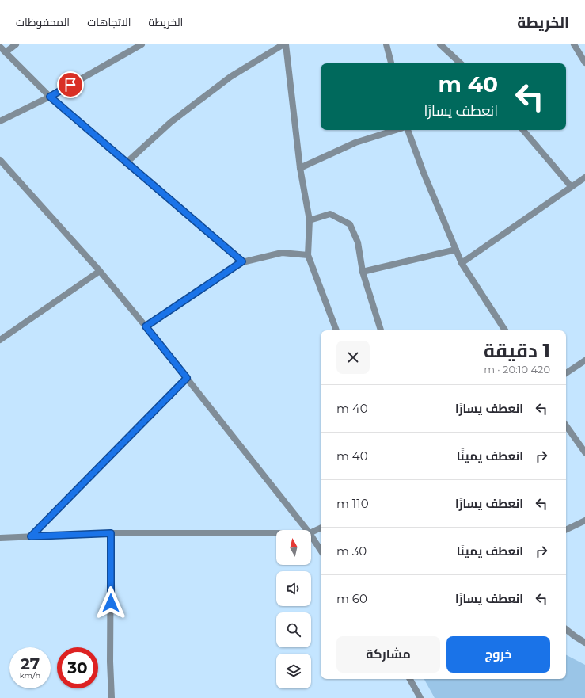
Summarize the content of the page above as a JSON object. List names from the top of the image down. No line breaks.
{"north":"top","page":{"header":"الخريطة","nav":["الخريطة","الاتجاهات","المحفوظات"],"turn":["40 m","انعطف يسارًا"],"heading":["1 دقيقة","420 m · 20:10"],"list":[{"name":"انعطف يسارًا","value":"40 m"},{"name":"انعطف يمينًا","value":"40 m"},{"name":"انعطف يسارًا","value":"110 m"},{"name":"انعطف يمينًا","value":"30 m"},{"name":"انعطف يسارًا","value":"60 m"}],"buttons":["خروج","مشاركة"],"speed":"27 km/h","limit":"30"}}
